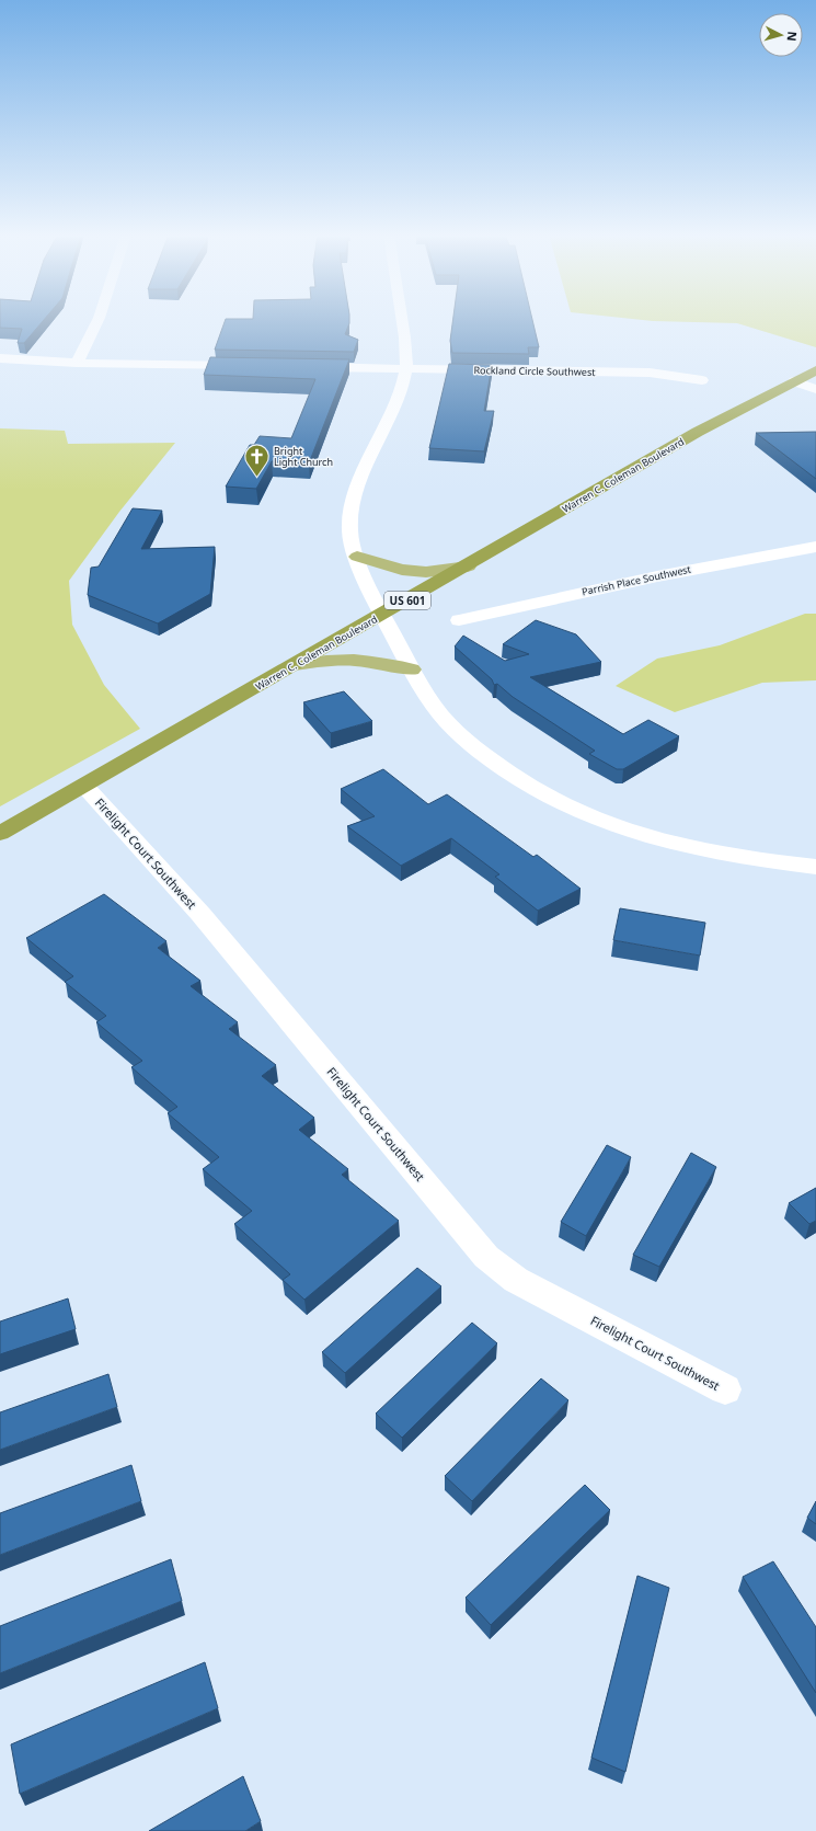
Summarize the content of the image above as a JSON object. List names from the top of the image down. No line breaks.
{"streets":{"highway":["Warren C. Coleman Boulevard","US 601"],"street":["Rockland Circle Southwest","Parrish Place Southwest","Firelight Court Southwest"]},"crossings":[["Warren C. Coleman Boulevard","Firelight Court Southwest"]],"places":{"church":["Bright Light Church"]},"north":"right"}
